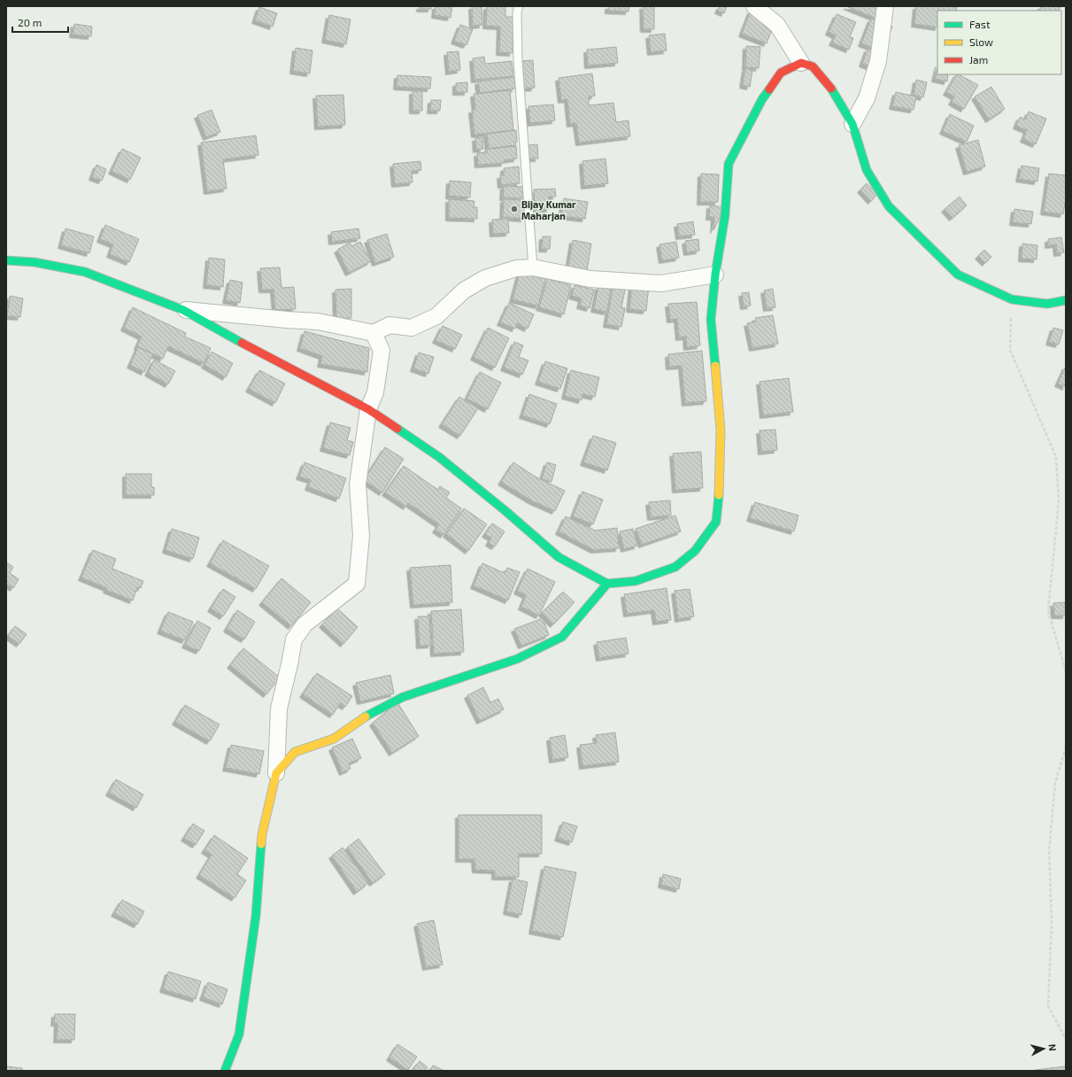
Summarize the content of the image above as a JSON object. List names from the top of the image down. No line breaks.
{"places":["Bijay Kumar Maharjan"],"legend":["Fast","Slow","Jam"],"scale_bar":"20 m","north":"right"}
